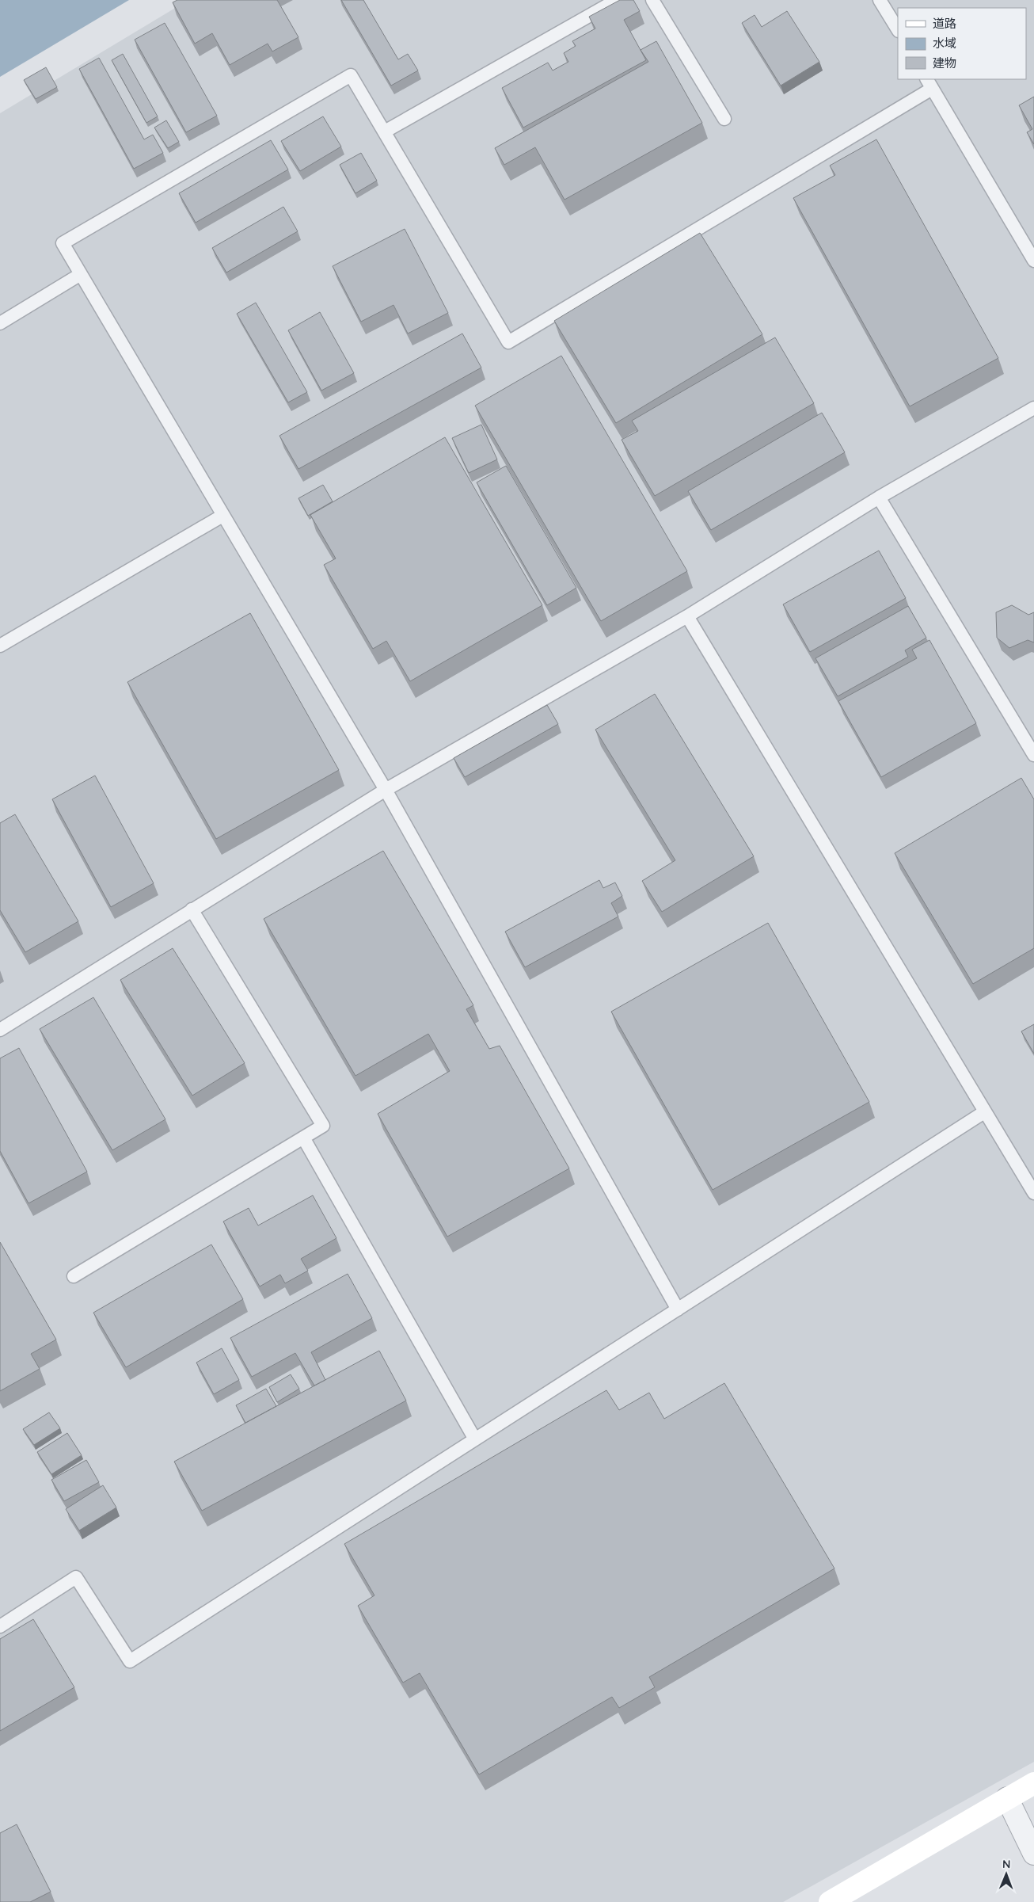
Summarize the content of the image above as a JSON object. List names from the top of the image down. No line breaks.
{"legend":["道路","水域","建物"],"north":"top"}
